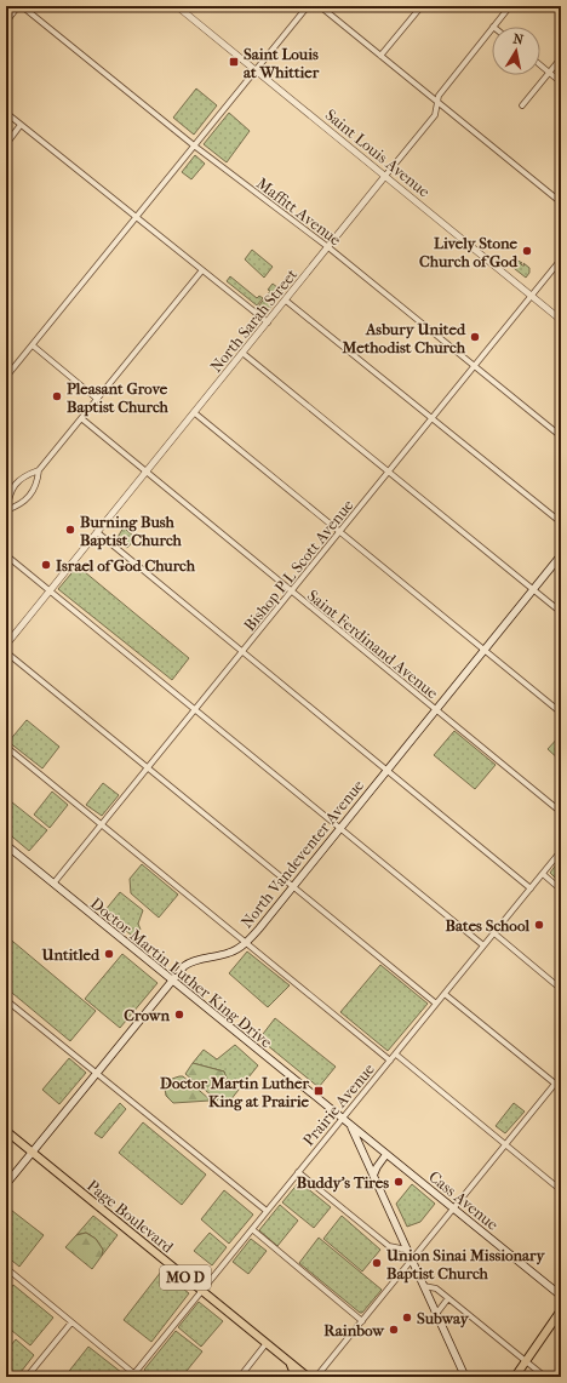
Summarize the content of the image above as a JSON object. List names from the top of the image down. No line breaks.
{"streets":{"main road":["North Vandeventer Avenue","Doctor Martin Luther King Drive","Cass Avenue","Page Boulevard","MO D"],"street":["Saint Louis Avenue","Maffitt Avenue","North Sarah Street","Bishop P L Scott Avenue","Saint Ferdinand Avenue","Prairie Avenue"]},"crossings":[["Saint Louis Avenue","North Sarah Street"],["Saint Louis Avenue","Bishop P L Scott Avenue"],["Maffitt Avenue","North Sarah Street"],["Maffitt Avenue","Bishop P L Scott Avenue"],["North Sarah Street","Saint Ferdinand Avenue"],["Bishop P L Scott Avenue","Saint Ferdinand Avenue"],["Bishop P L Scott Avenue","Doctor Martin Luther King Drive"],["Saint Ferdinand Avenue","North Vandeventer Avenue"],["North Vandeventer Avenue","Doctor Martin Luther King Drive"],["North Vandeventer Avenue","Page Boulevard"],["Doctor Martin Luther King Drive","Prairie Avenue"],["Doctor Martin Luther King Drive","Cass Avenue"],["Prairie Avenue","Page Boulevard"]],"places":{"transit":["Saint Louis at Whittier","Doctor Martin Luther King at Prairie"],"other":["Lively Stone Church of God","Asbury United Methodist Church","Pleasant Grove Baptist Church","Burning Bush Baptist Church","Israel of God Church","Bates School","Untitled","Crown","Buddy's Tires","Union Sinai Missionary Baptist Church","Subway","Rainbow"]},"north":"top"}
